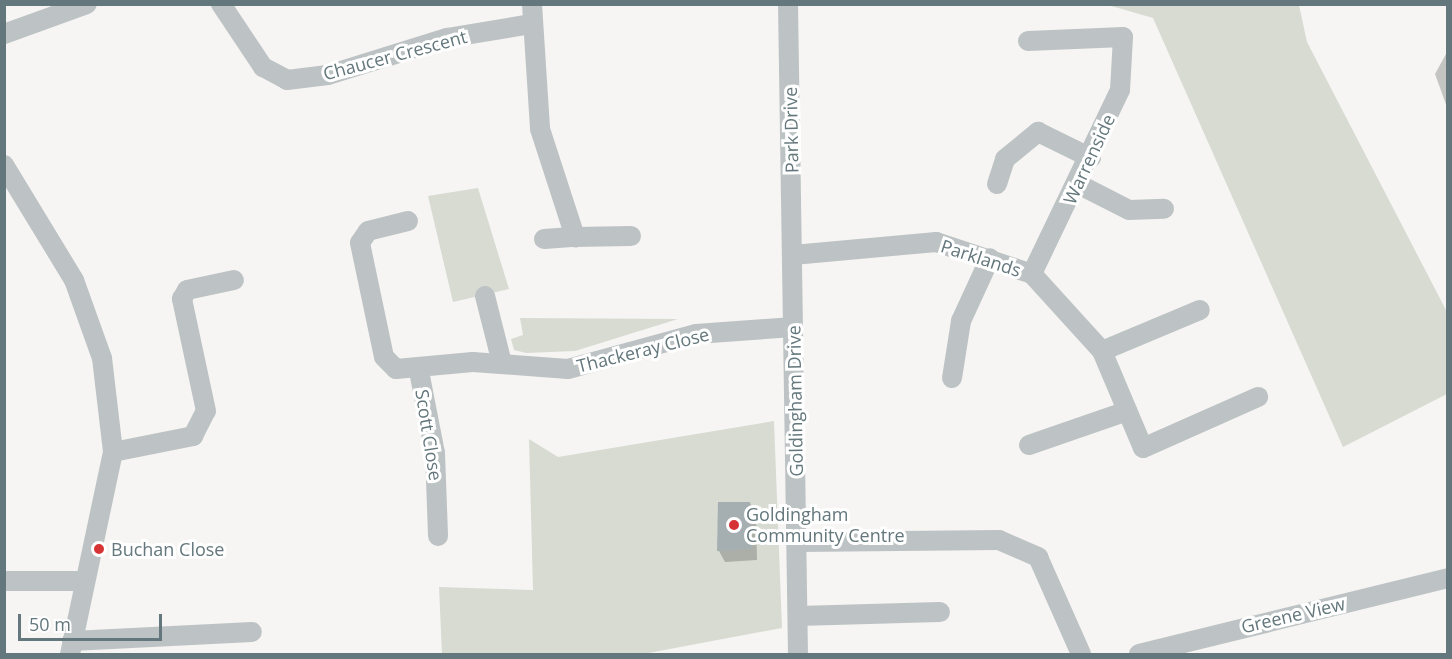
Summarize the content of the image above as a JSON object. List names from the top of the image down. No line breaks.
{"streets":{"street":["Chaucer Crescent","Park Drive","Warrenside","Parklands","Thackeray Close","Goldingham Drive","Scott Close","Greene View"]},"crossings":[["Park Drive","Parklands"],["Park Drive","Goldingham Drive"],["Warrenside","Parklands"],["Parklands","Goldingham Drive"],["Thackeray Close","Goldingham Drive"],["Thackeray Close","Scott Close"]],"places":["Goldingham Community Centre","Buchan Close"],"scale_bar":"50 m"}
